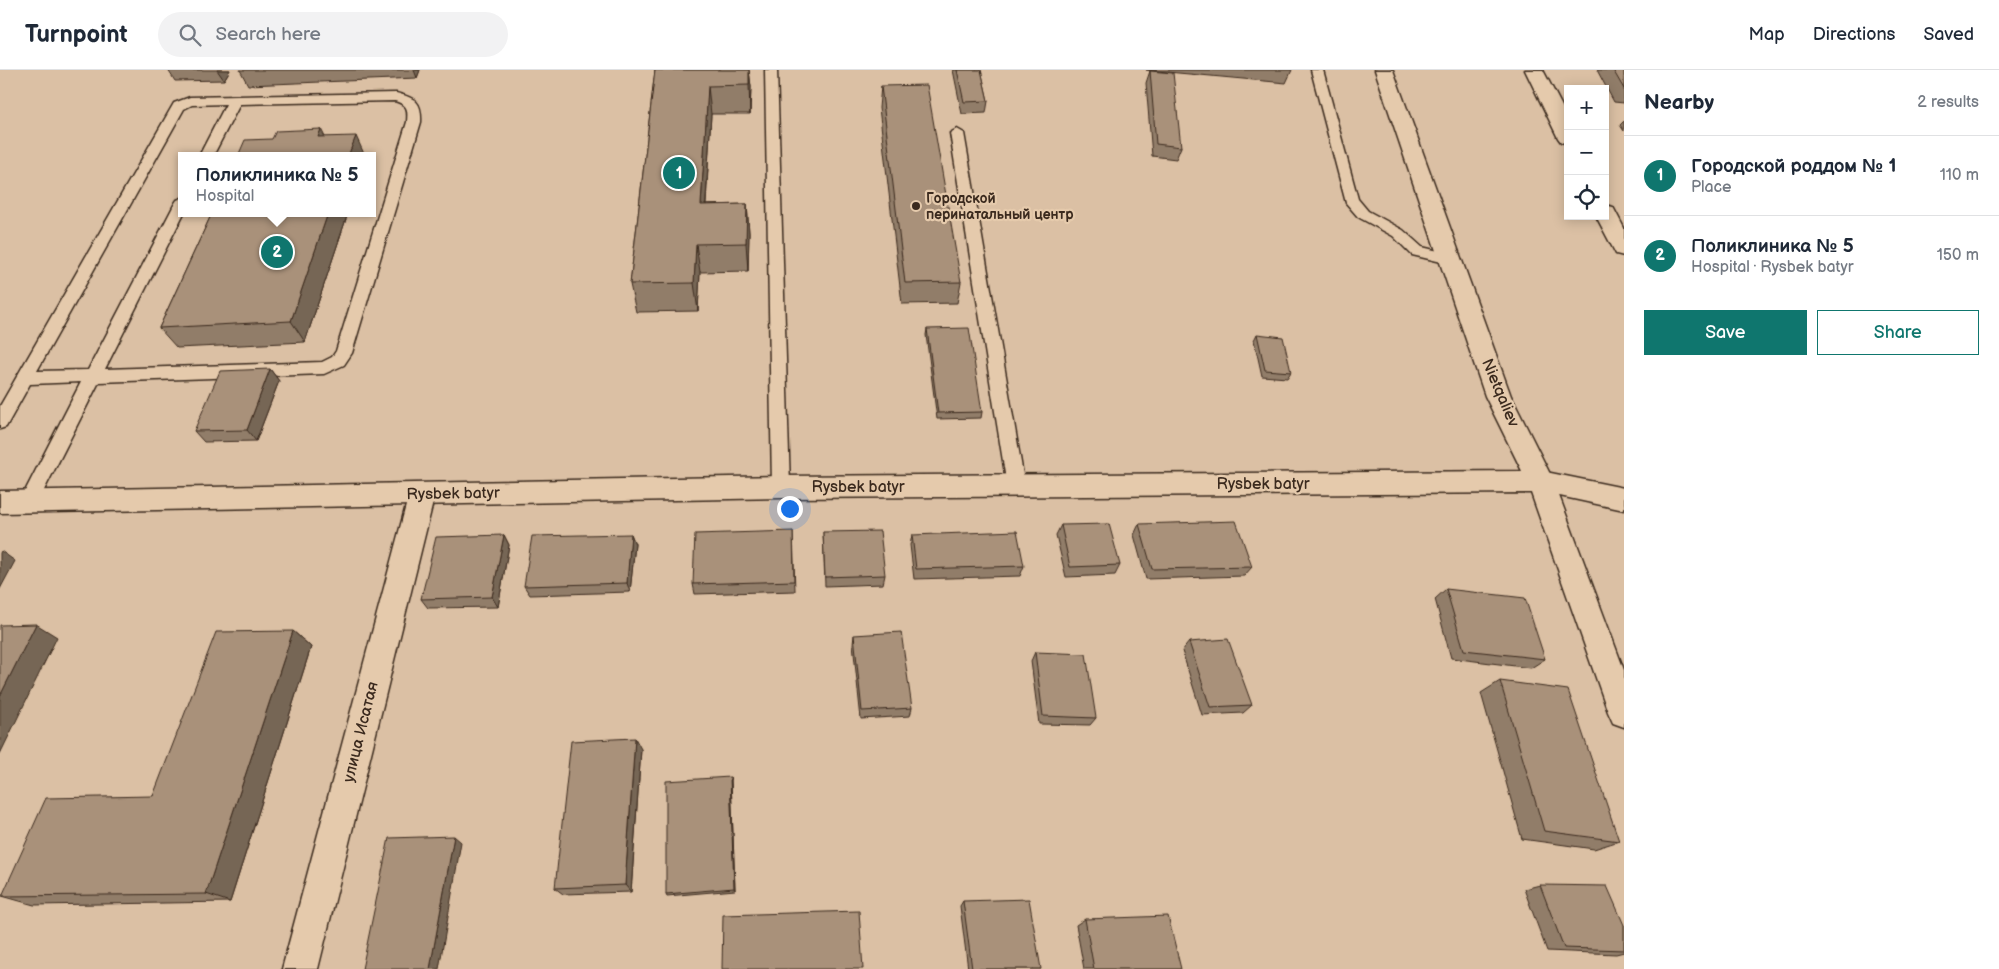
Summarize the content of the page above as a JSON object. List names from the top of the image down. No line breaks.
{"streets":{"street":["Nietqaliev","Rysbek batyr","улица Исатая"]},"crossings":[["Nietqaliev","Rysbek batyr"],["Rysbek batyr","улица Исатая"]],"places":["Городской перинатальный центр"],"page":{"header":"Turnpoint","search":"Search here","nav":["Map","Directions","Saved"],"heading":["Nearby","2 results"],"map_buttons":["+","−"],"list":[{"mark":"1","name":"Городской роддом № 1","note":"Place","value":"110 m"},{"mark":"2","name":"Поликлиника № 5","note":"Hospital · Rysbek batyr","value":"150 m"}],"popup":["Поликлиника № 5","Hospital"],"pins":["1","2"],"buttons":["Save","Share"]}}
